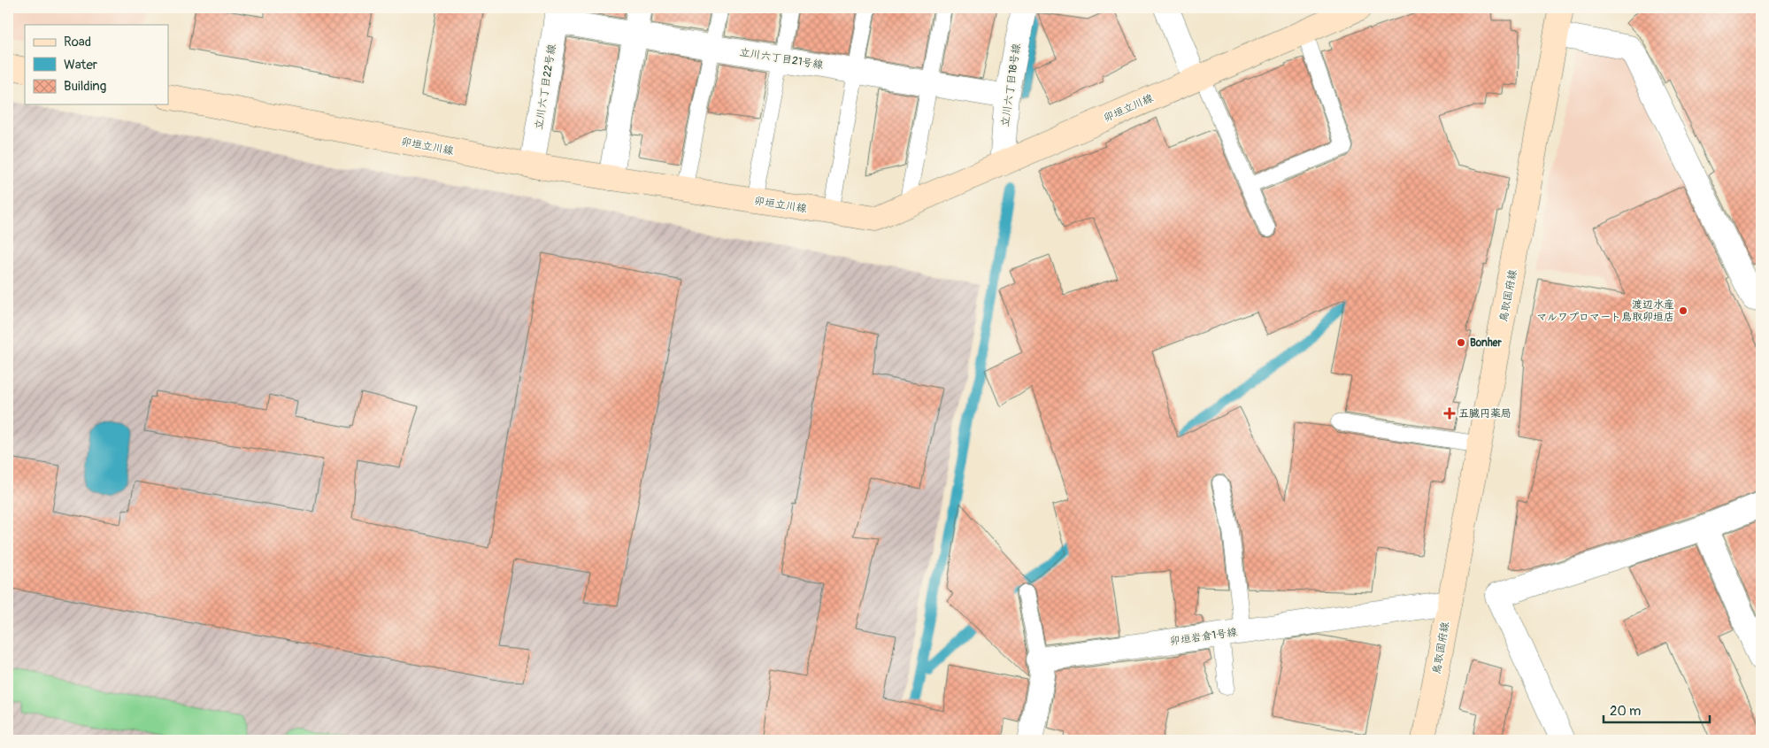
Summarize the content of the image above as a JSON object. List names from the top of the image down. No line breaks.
{"streets":{"street":["立川六丁目21号線","立川六丁目18号線","立川六丁目22号線","卯垣立川線","鳥取国府線","卯垣岩倉1号線"]},"crossings":[["立川六丁目21号線","立川六丁目18号線"],["立川六丁目21号線","立川六丁目22号線"],["立川六丁目18号線","卯垣立川線"],["立川六丁目22号線","卯垣立川線"],["鳥取国府線","卯垣岩倉1号線"]],"places":{"other":["渡辺水産 マルワプロマート鳥取卯垣店","Bonher"],"health":["五臓円薬局"]},"legend":["Road","Water","Building"],"scale_bar":"20 m"}
